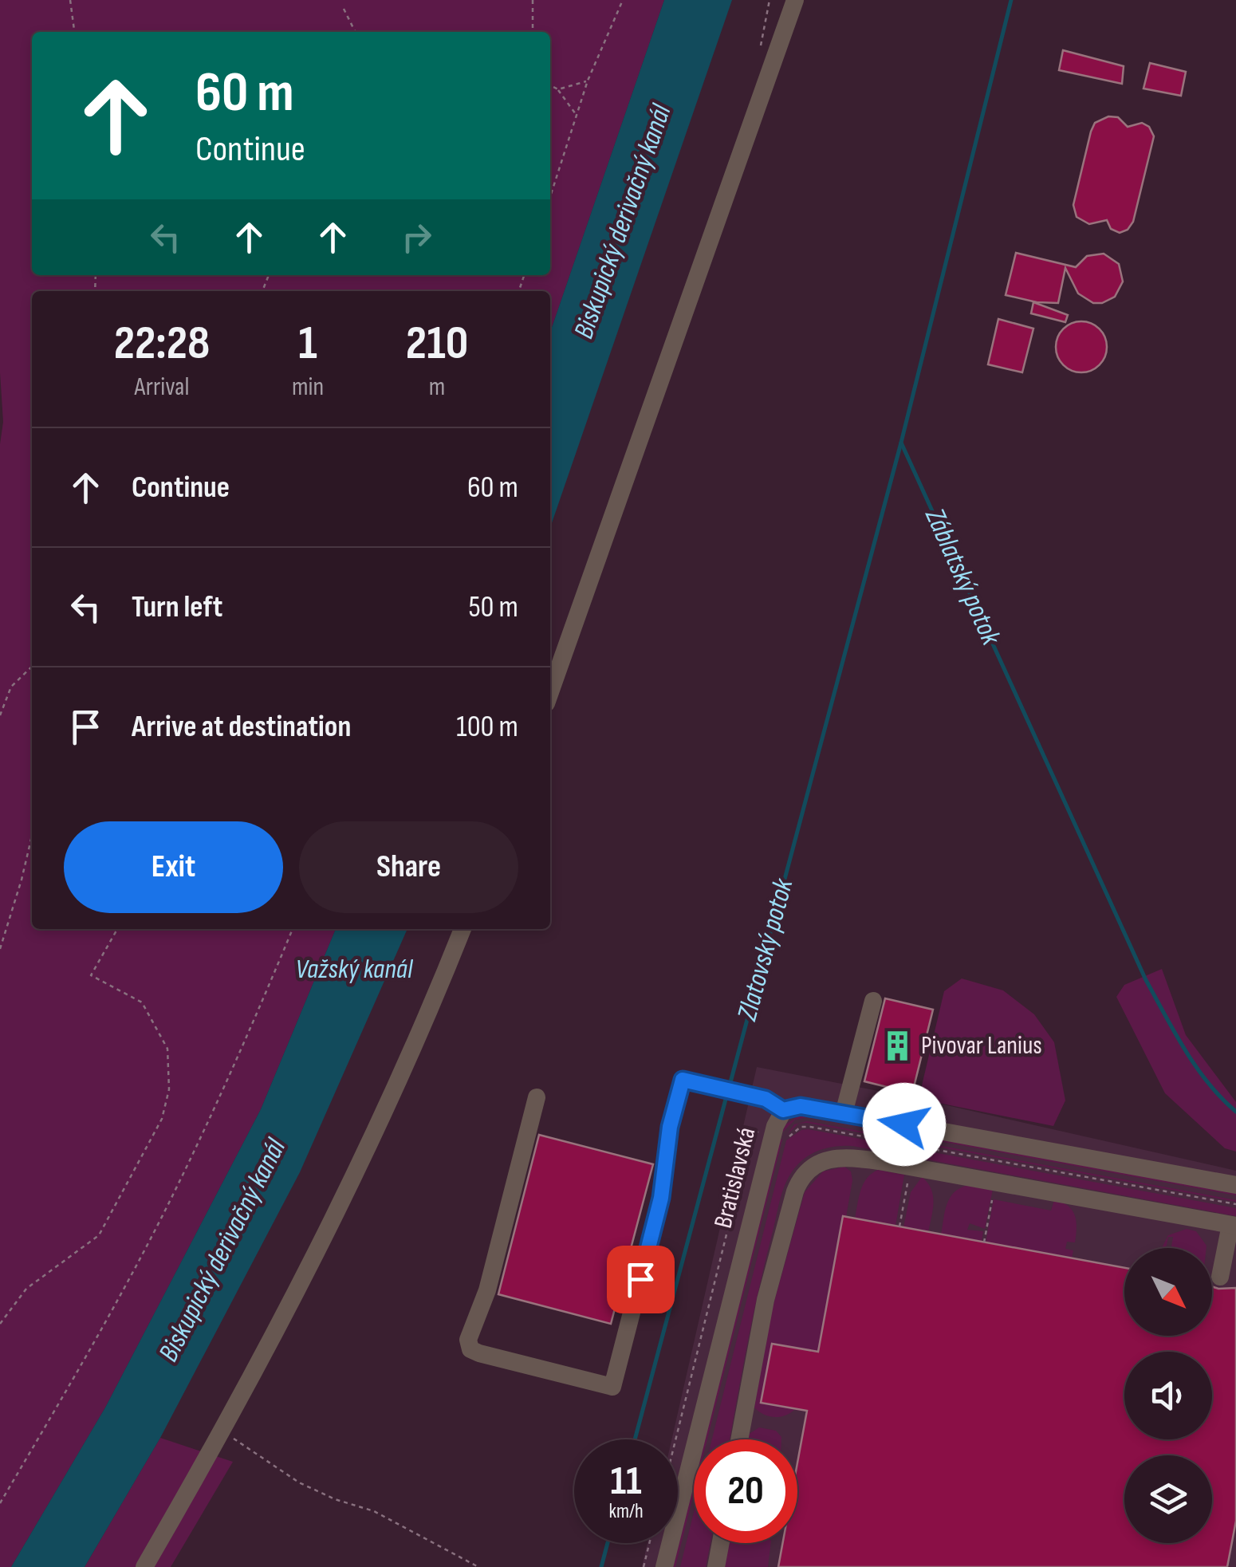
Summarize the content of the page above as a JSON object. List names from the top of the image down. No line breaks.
{"streets":{"lane":["Bratislavská"]},"water":["Biskupický derivačný kanál","Záblatský potok","Zlatovský potok","Važský kanál"],"places":{"building":["Pivovar Lanius"]},"north":"bottom right","page":{"turn":["60 m","Continue"],"eta":["22:28","Arrival","1","min","210","m"],"list":[{"name":"Continue","value":"60 m"},{"name":"Turn left","value":"50 m"},{"name":"Arrive at destination","value":"100 m"}],"buttons":["Exit","Share"],"speed":"11 km/h","limit":"20"}}
